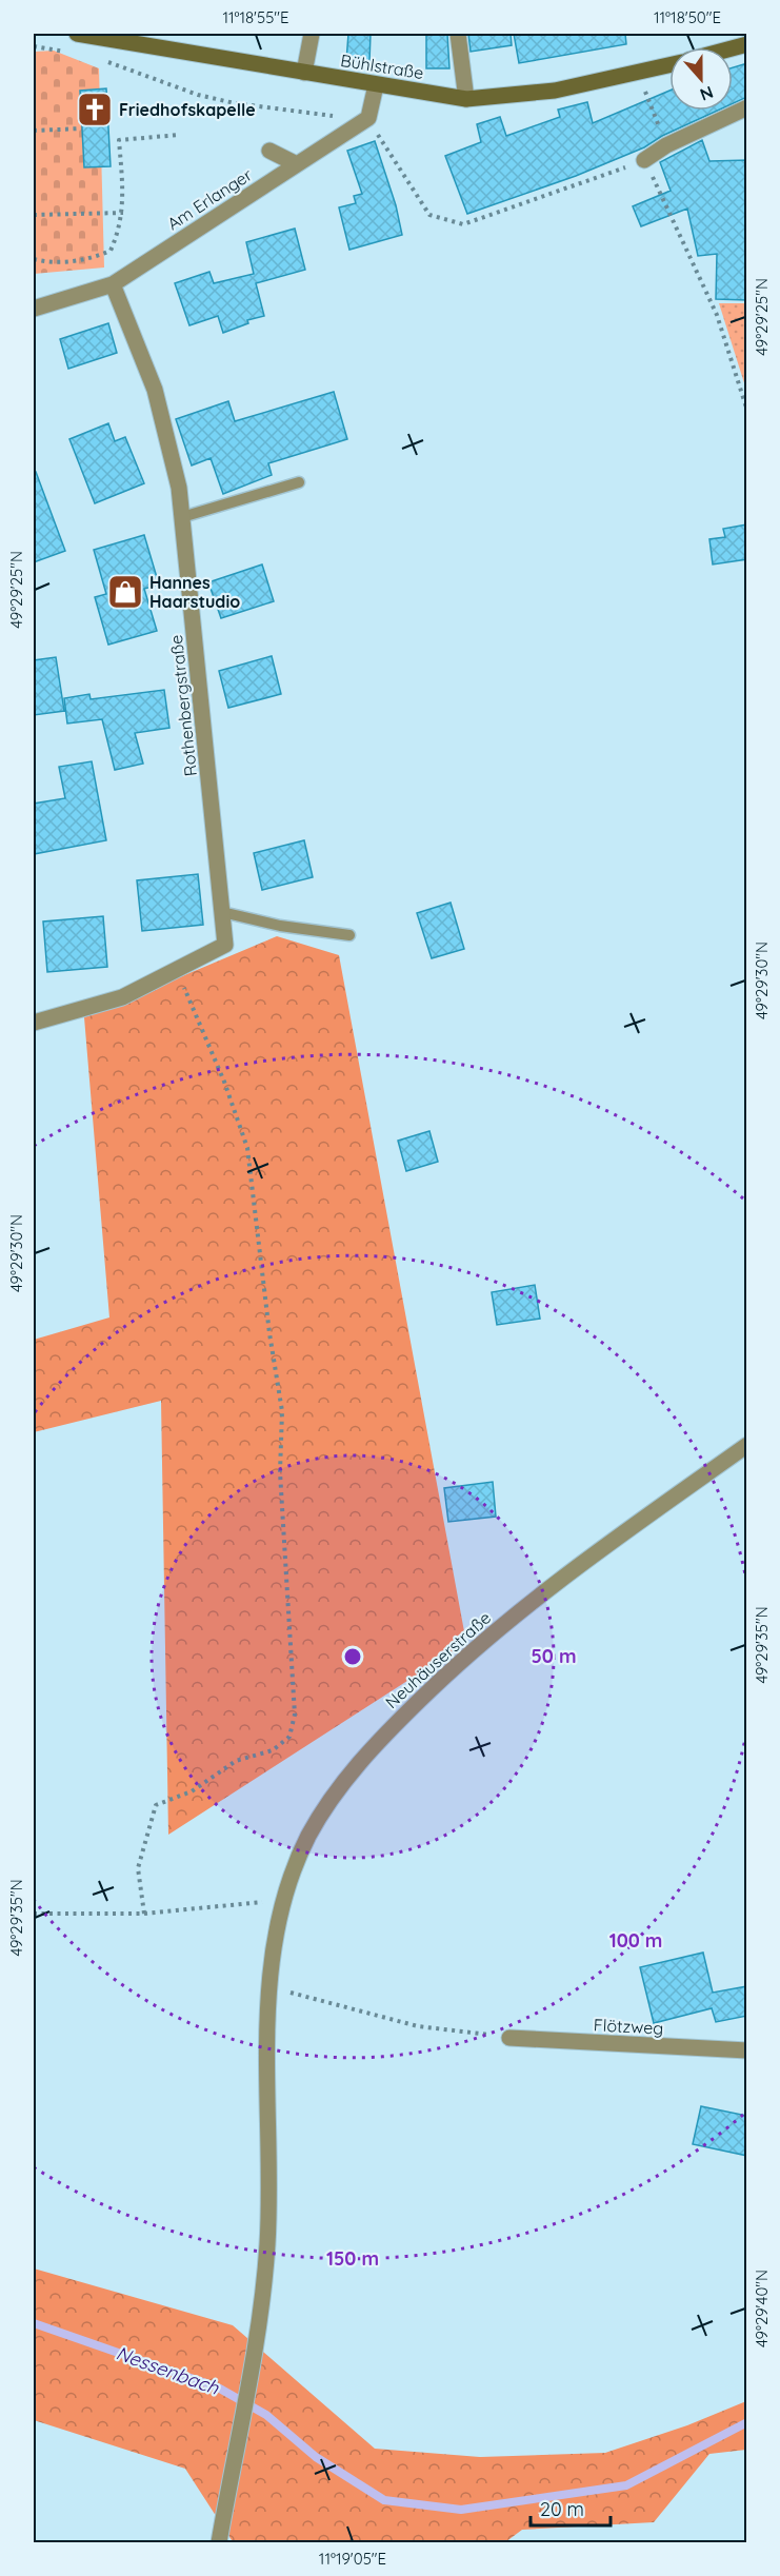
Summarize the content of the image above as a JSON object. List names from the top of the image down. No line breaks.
{"streets":{"street":["Bühlstraße","Am Erlanger","Rothenbergstraße","Neuhäuserstraße","Flötzweg"]},"crossings":[["Am Erlanger","Rothenbergstraße"]],"water":["Nessenbach"],"places":{"church":["Friedhofskapelle"],"shop":["Hannes Haarstudio"]},"scale_bar":"20 m","north":"bottom","coordinates":["11°18'55\"E","11°18'50\"E","49°29'25\"N","49°29'30\"N","49°29'35\"N","49°29'40\"N","11°19'05\"E"],"rings":["50 m","100 m","150 m"]}
